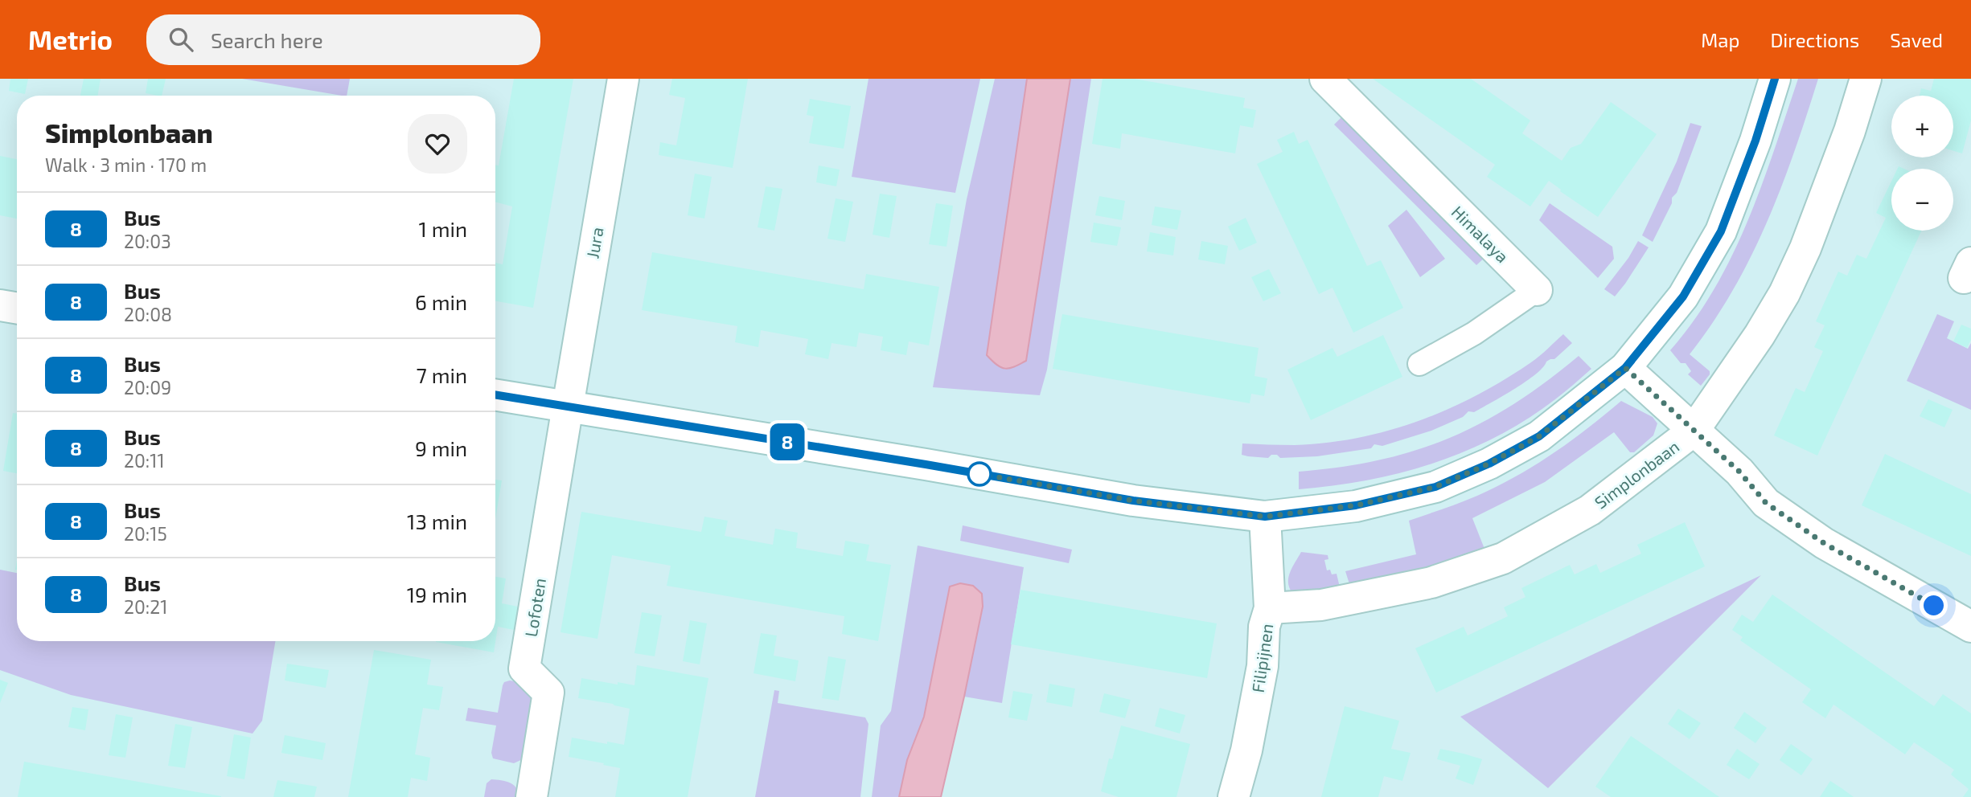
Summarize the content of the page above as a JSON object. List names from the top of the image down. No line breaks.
{"streets":{"street":["Himalaya","Jura","Simplonbaan","Lofoten","Filipijnen"]},"crossings":[["Jura","Lofoten"],["Simplonbaan","Filipijnen"]],"lines":["bus line 8"],"page":{"header":"Metrio","search":"Search here","nav":["Map","Directions","Saved"],"on_map":"8","map_buttons":["+","−"],"heading":["Simplonbaan","Walk · 3 min · 170 m"],"list":[{"mark":"8","name":"Bus","note":"20:03","value":"1 min"},{"mark":"8","name":"Bus","note":"20:08","value":"6 min"},{"mark":"8","name":"Bus","note":"20:09","value":"7 min"},{"mark":"8","name":"Bus","note":"20:11","value":"9 min"},{"mark":"8","name":"Bus","note":"20:15","value":"13 min"},{"mark":"8","name":"Bus","note":"20:21","value":"19 min"}]}}
